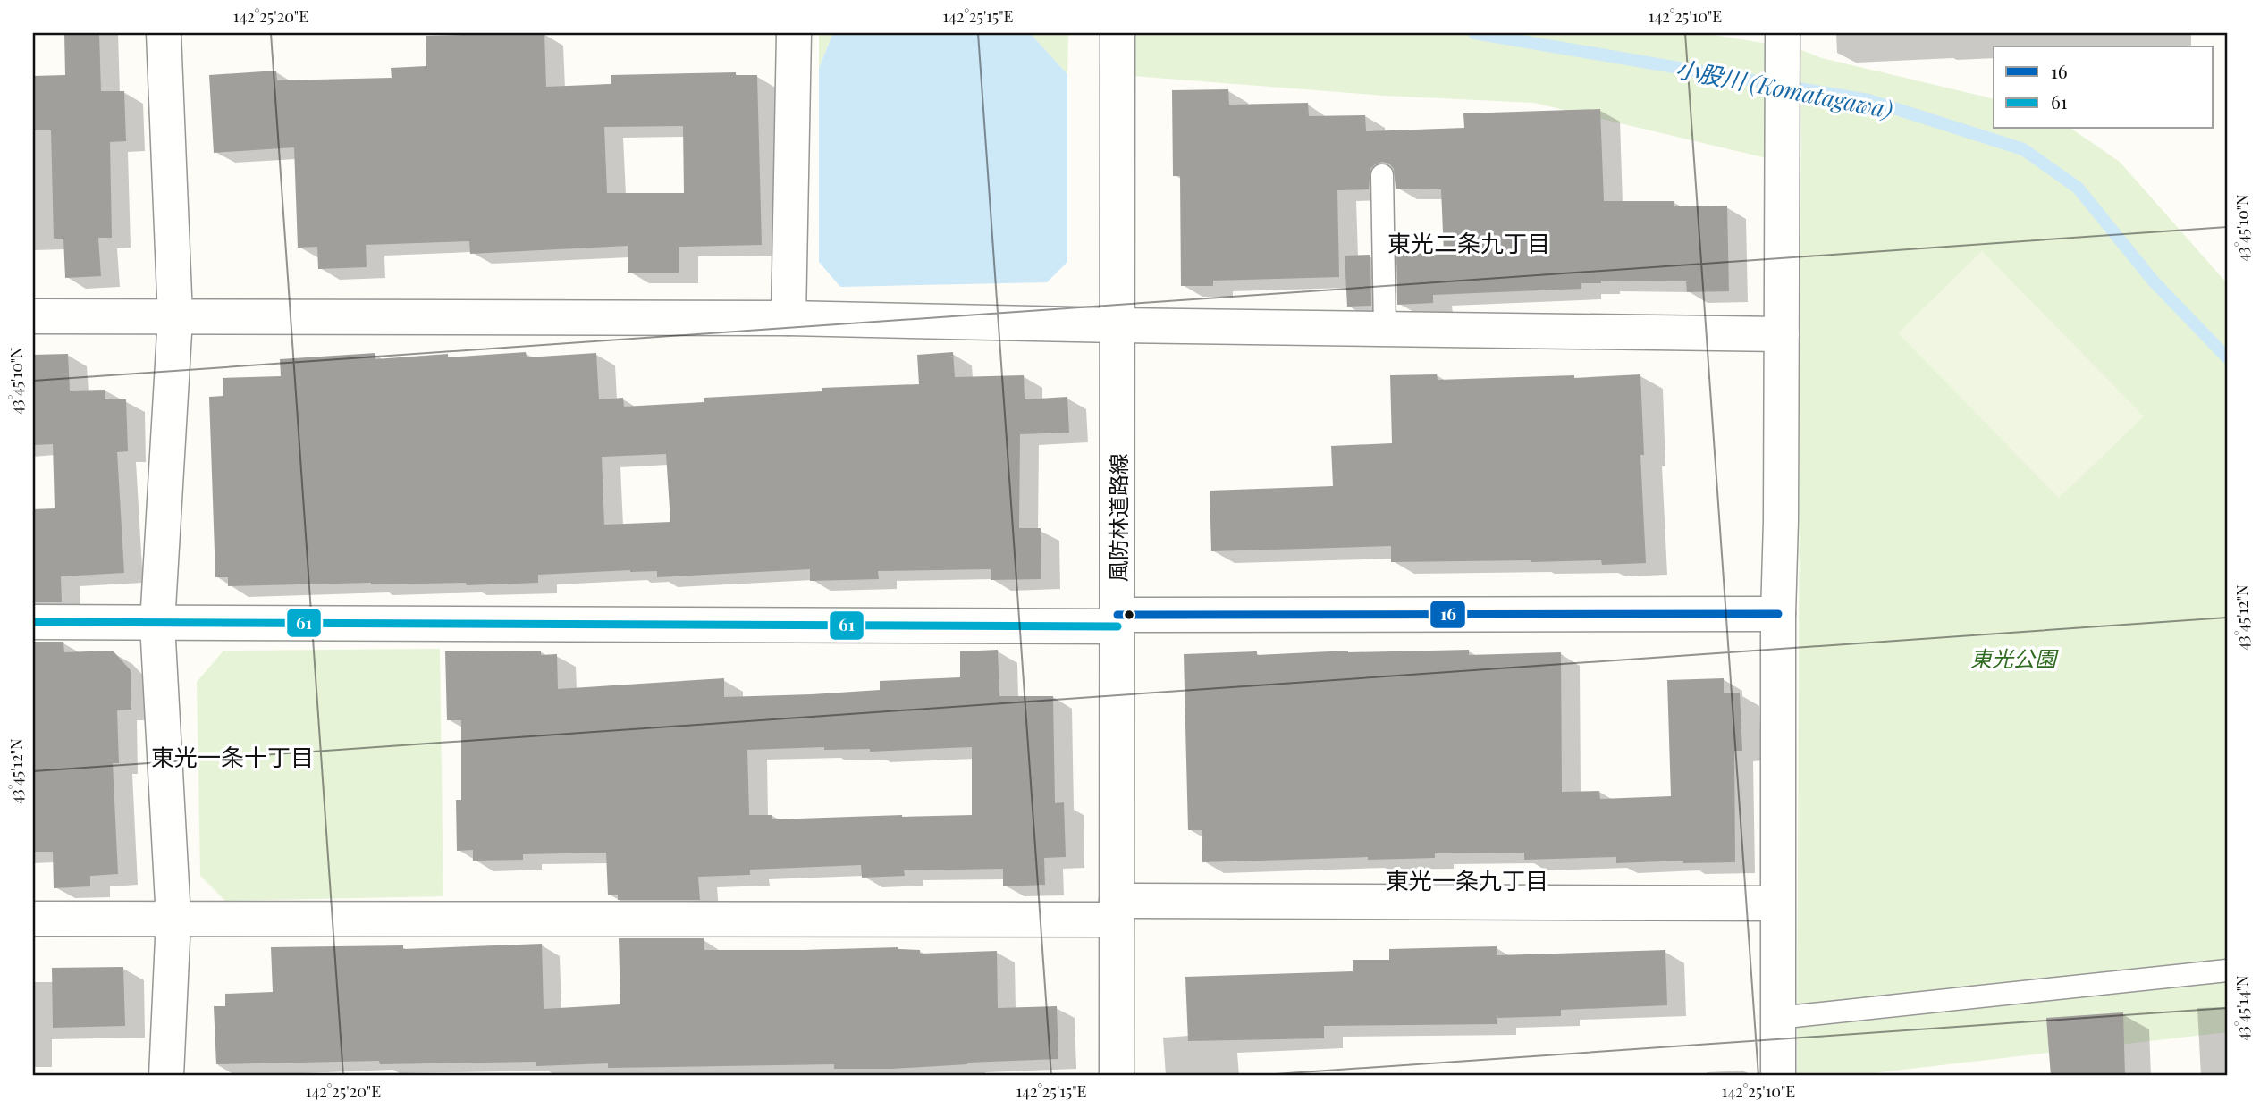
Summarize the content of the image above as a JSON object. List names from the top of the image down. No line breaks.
{"streets":{"street":["風防林道路線"]},"districts":["東光二条九丁目","東光一条十丁目","東光一条九丁目"],"water":["小股川 (Komatagawa)"],"parks":["東光公園"],"lines":["transit line 16","transit line 61"],"legend":["16","61"],"coordinates":["142°25'20\"E","142°25'15\"E","142°25'10\"E","43°45'10\"N","43°45'12\"N","43°45'14\"N"]}
